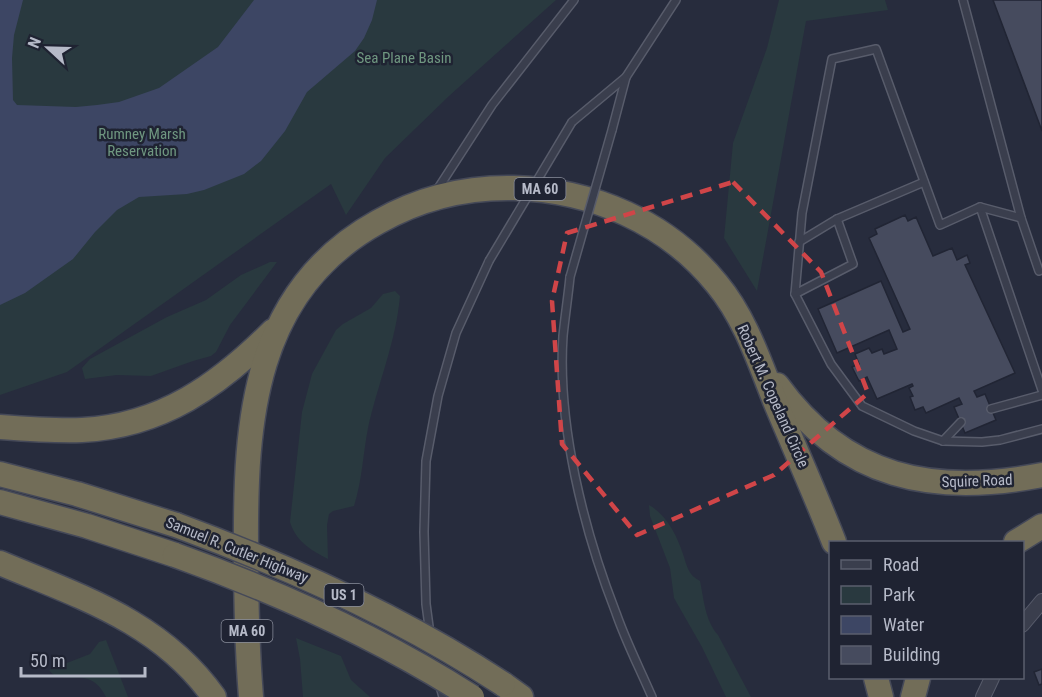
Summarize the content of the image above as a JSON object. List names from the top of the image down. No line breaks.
{"streets":{"highway":["MA 60","Robert M. Copeland Circle","Squire Road","Samuel R. Cutler Highway","US 1"]},"crossings":[["Robert M. Copeland Circle","Squire Road"]],"parks":["Sea Plane Basin","Rumney Marsh Reservation"],"legend":["Road","Park","Water","Building"],"scale_bar":"50 m","north":"left"}
